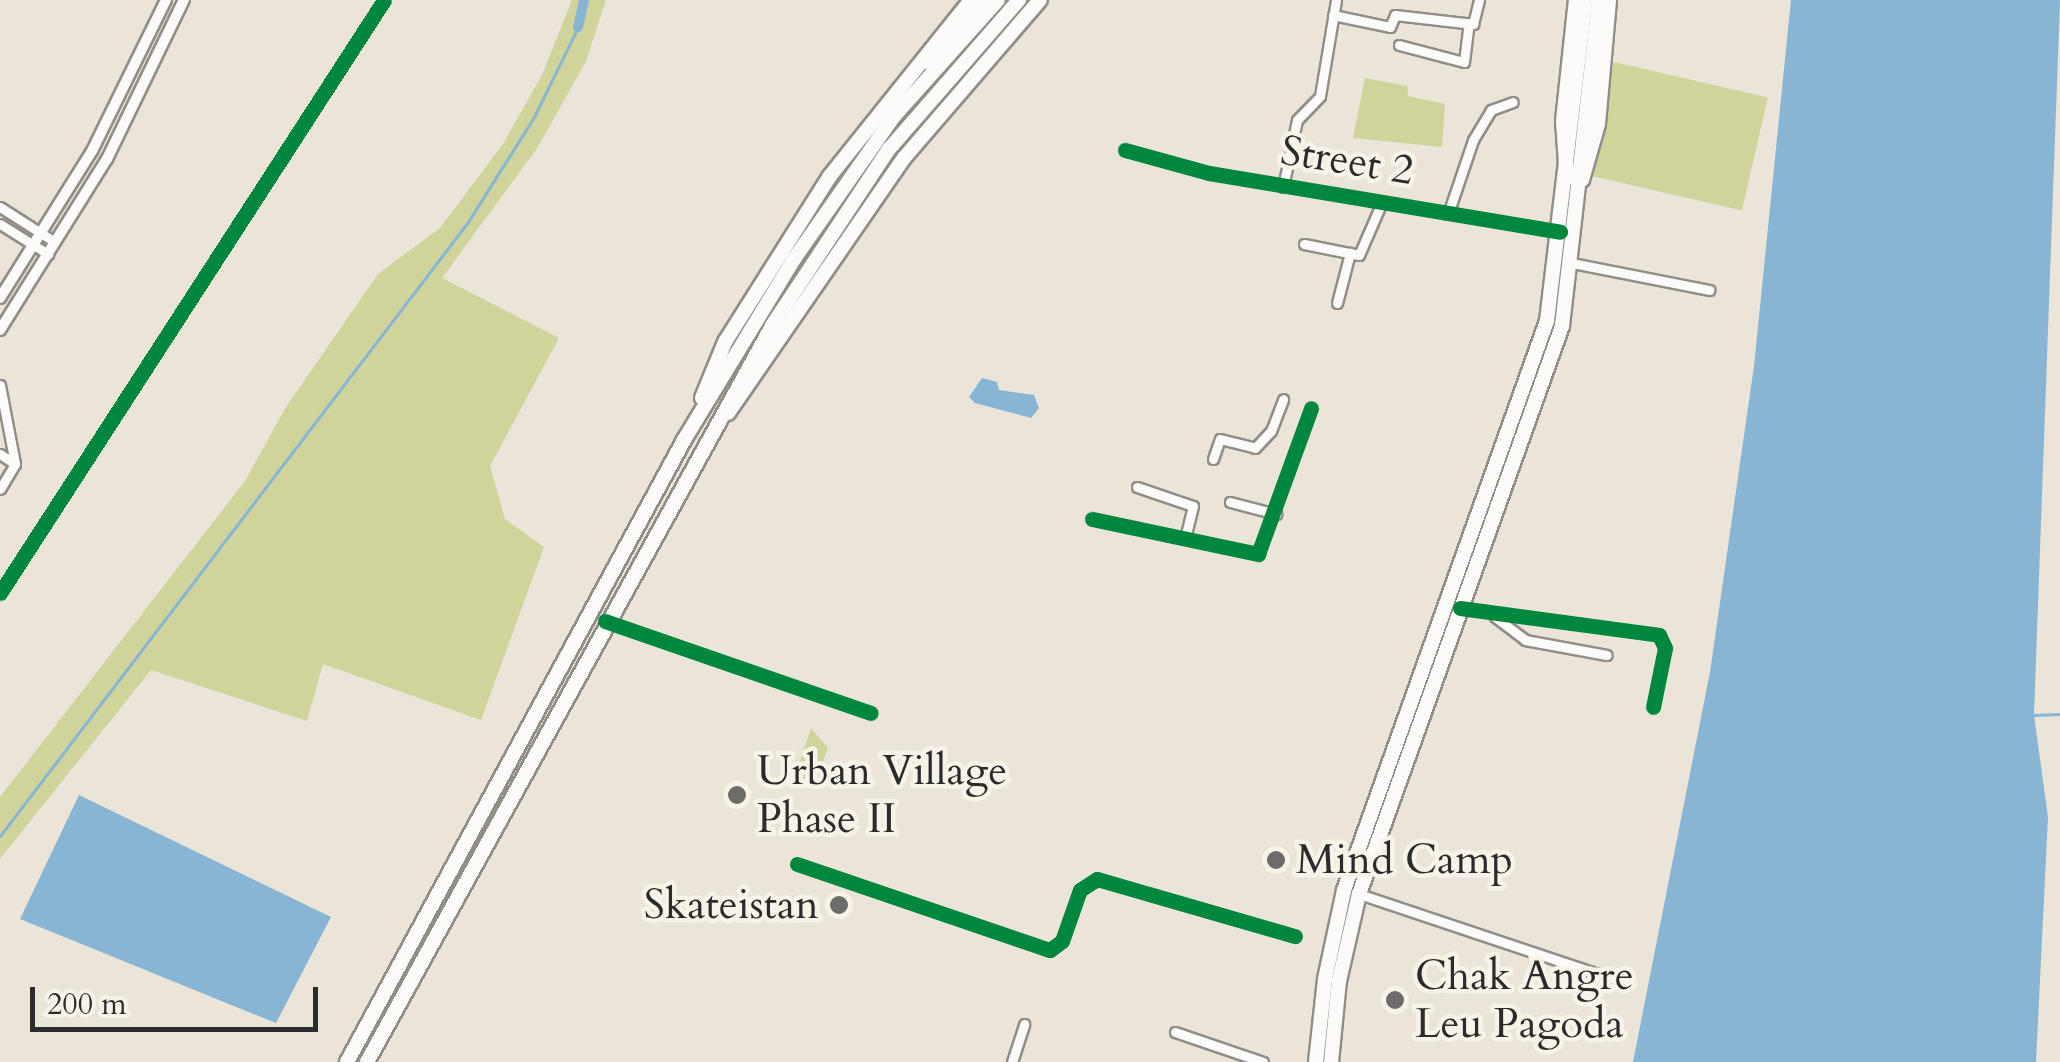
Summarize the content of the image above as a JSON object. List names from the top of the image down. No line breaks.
{"streets":{"street":["Street 2"]},"places":["Urban Village Phase II","Mind Camp","Skateistan","Chak Angre Leu Pagoda"],"scale_bar":"200 m"}
